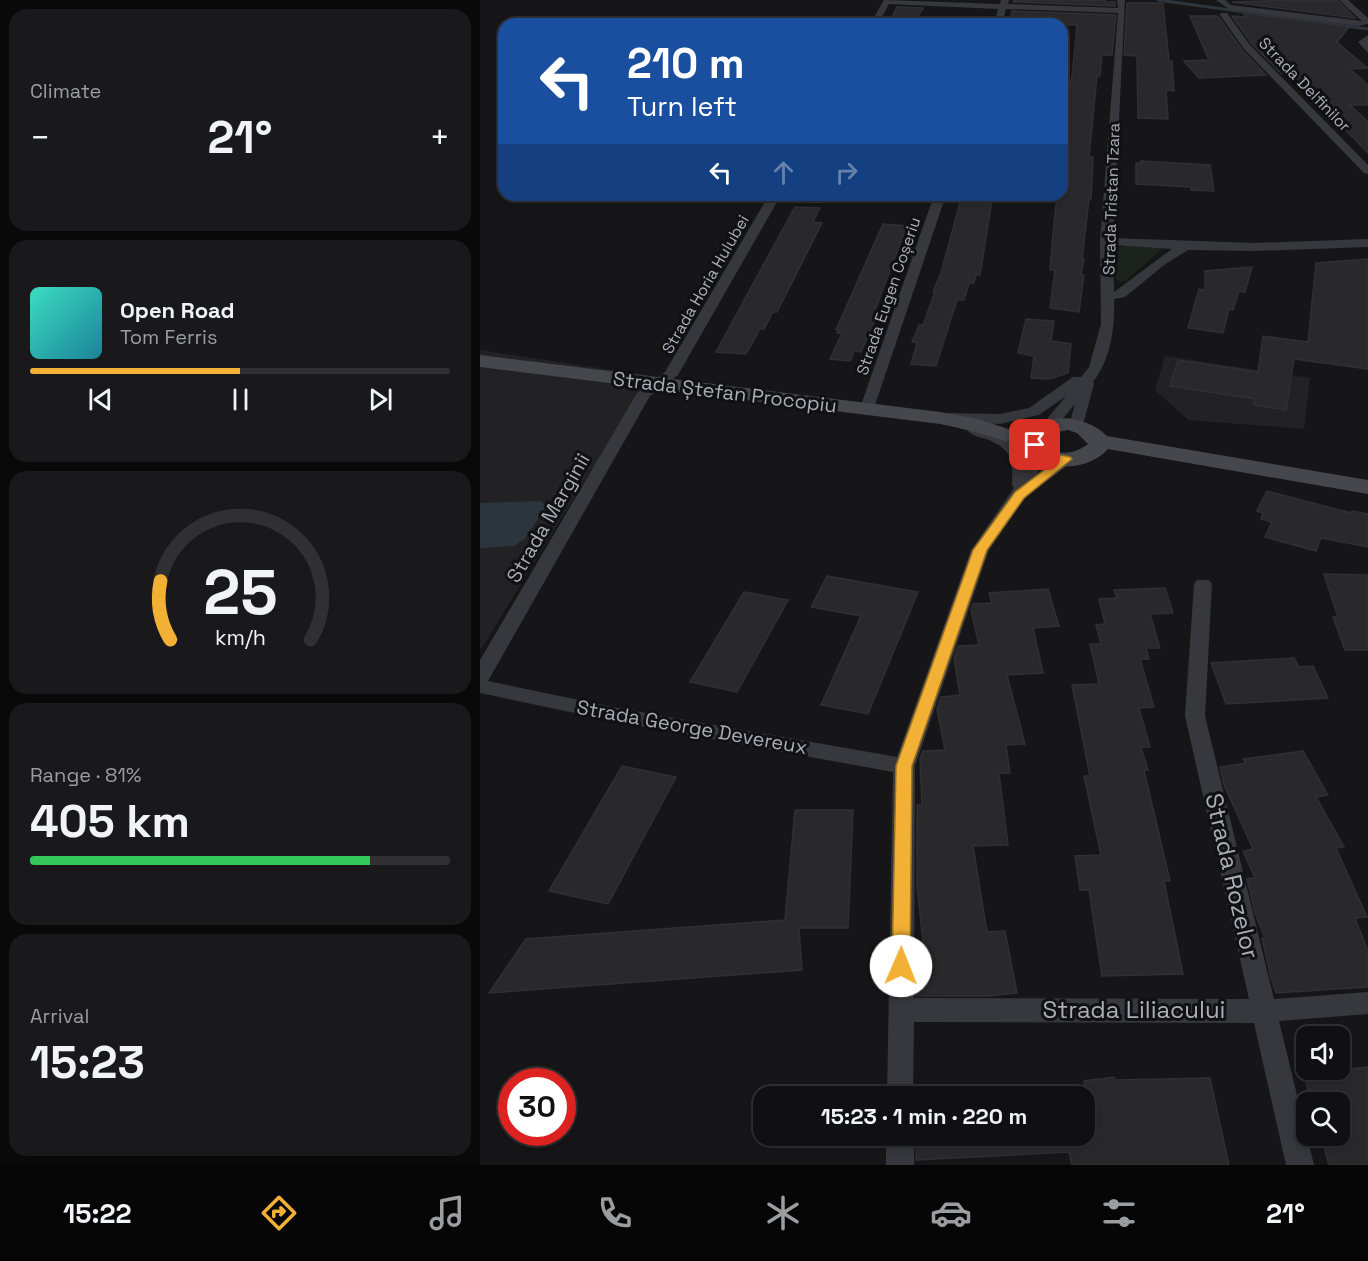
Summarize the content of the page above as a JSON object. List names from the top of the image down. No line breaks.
{"streets":{"street":["Strada Delfinilor","Strada Tristan Tzara","Strada Horia Hulubei","Strada Eugen Coșeriu","Strada Ștefan Procopiu","Strada Marginii","Strada George Devereux","Strada Rozelor","Strada Liliacului"]},"crossings":[["Strada Tristan Tzara","Strada Ștefan Procopiu"],["Strada Tristan Tzara","Strada George Devereux"],["Strada Tristan Tzara","Strada Liliacului"],["Strada Horia Hulubei","Strada Ștefan Procopiu"],["Strada Horia Hulubei","Strada Marginii"],["Strada Eugen Coșeriu","Strada Ștefan Procopiu"],["Strada Ștefan Procopiu","Strada Marginii"],["Strada Rozelor","Strada Liliacului"]],"page":{"tile":["Climate",["Range · 81%","405 km"],["Arrival","15:23"]],"turn":["210 m","Turn left"],"heat":["−","21°","+"],"song":["Open Road","Tom Ferris"],"limit":"30","trip":"15:23 · 1 min · 220 m","tabs":["15:22","21°"],"gauge":["25","km/h"]}}
